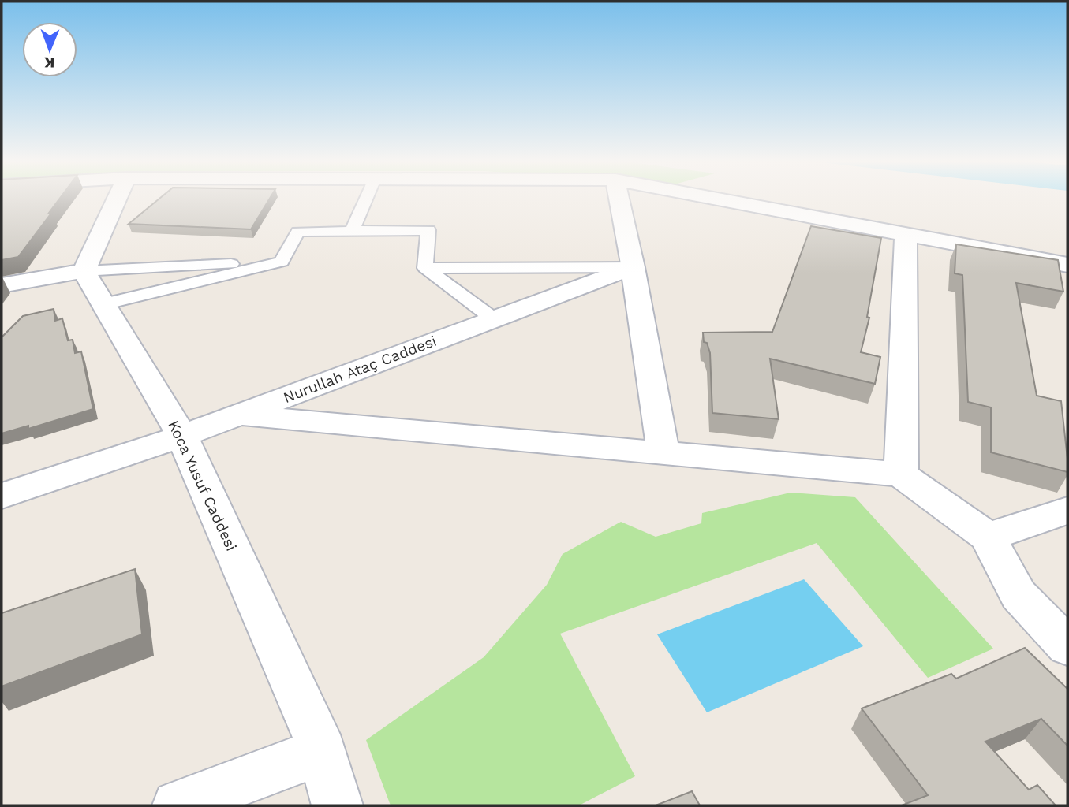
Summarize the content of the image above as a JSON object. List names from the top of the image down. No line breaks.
{"streets":{"street":["Nurullah Ataç Caddesi","Koca Yusuf Caddesi"]},"crossings":[["Nurullah Ataç Caddesi","Koca Yusuf Caddesi"]],"north":"bottom"}
